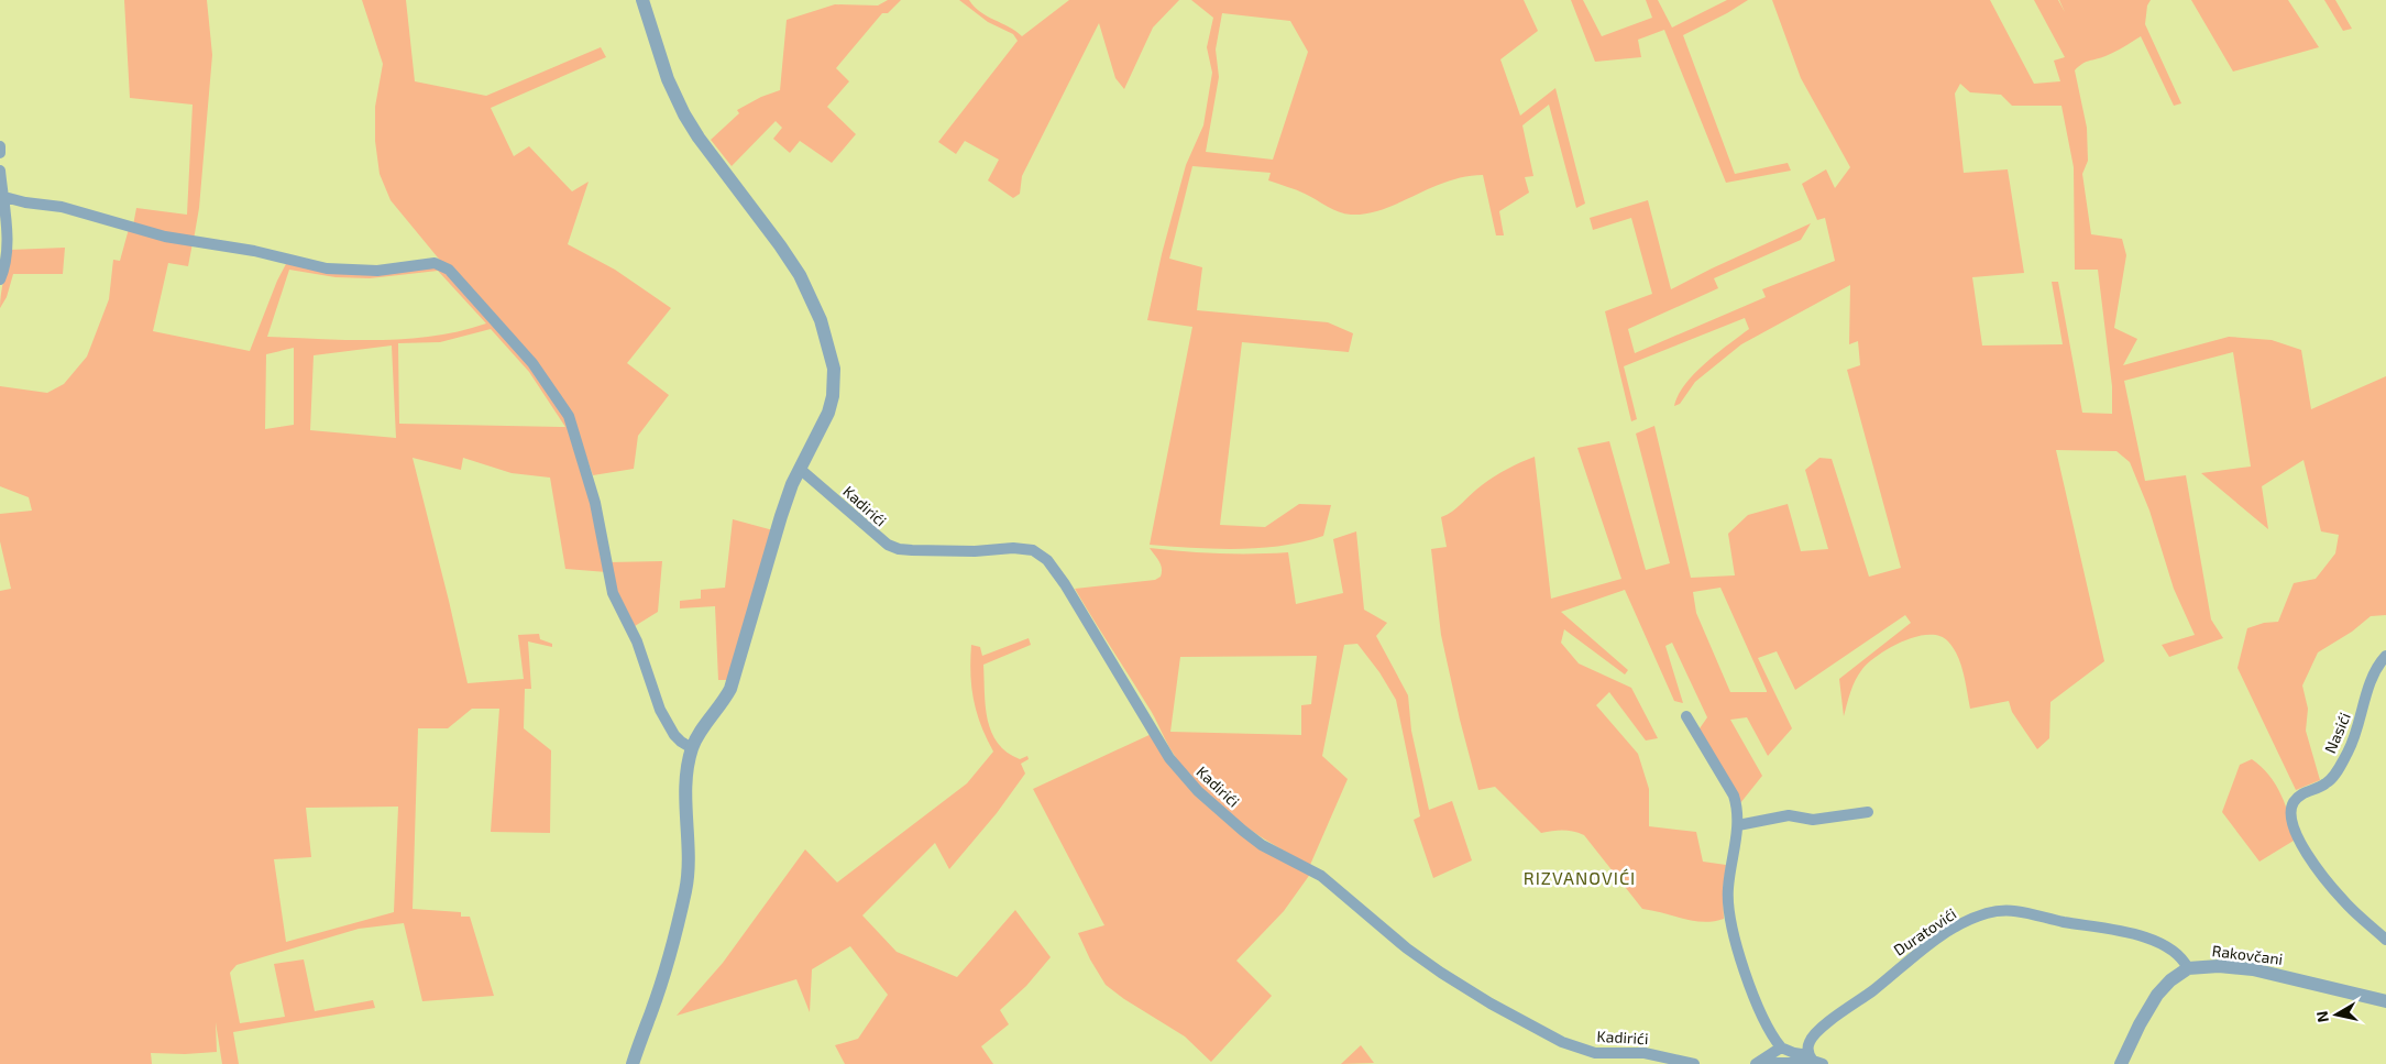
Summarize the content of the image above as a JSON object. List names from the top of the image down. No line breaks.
{"streets":{"street":["Kadirići","Nasići","Duratovići","Rakovčani"]},"crossings":[["Duratovići","Rakovčani"]],"districts":["RIZVANOVIĆI"],"north":"left"}
